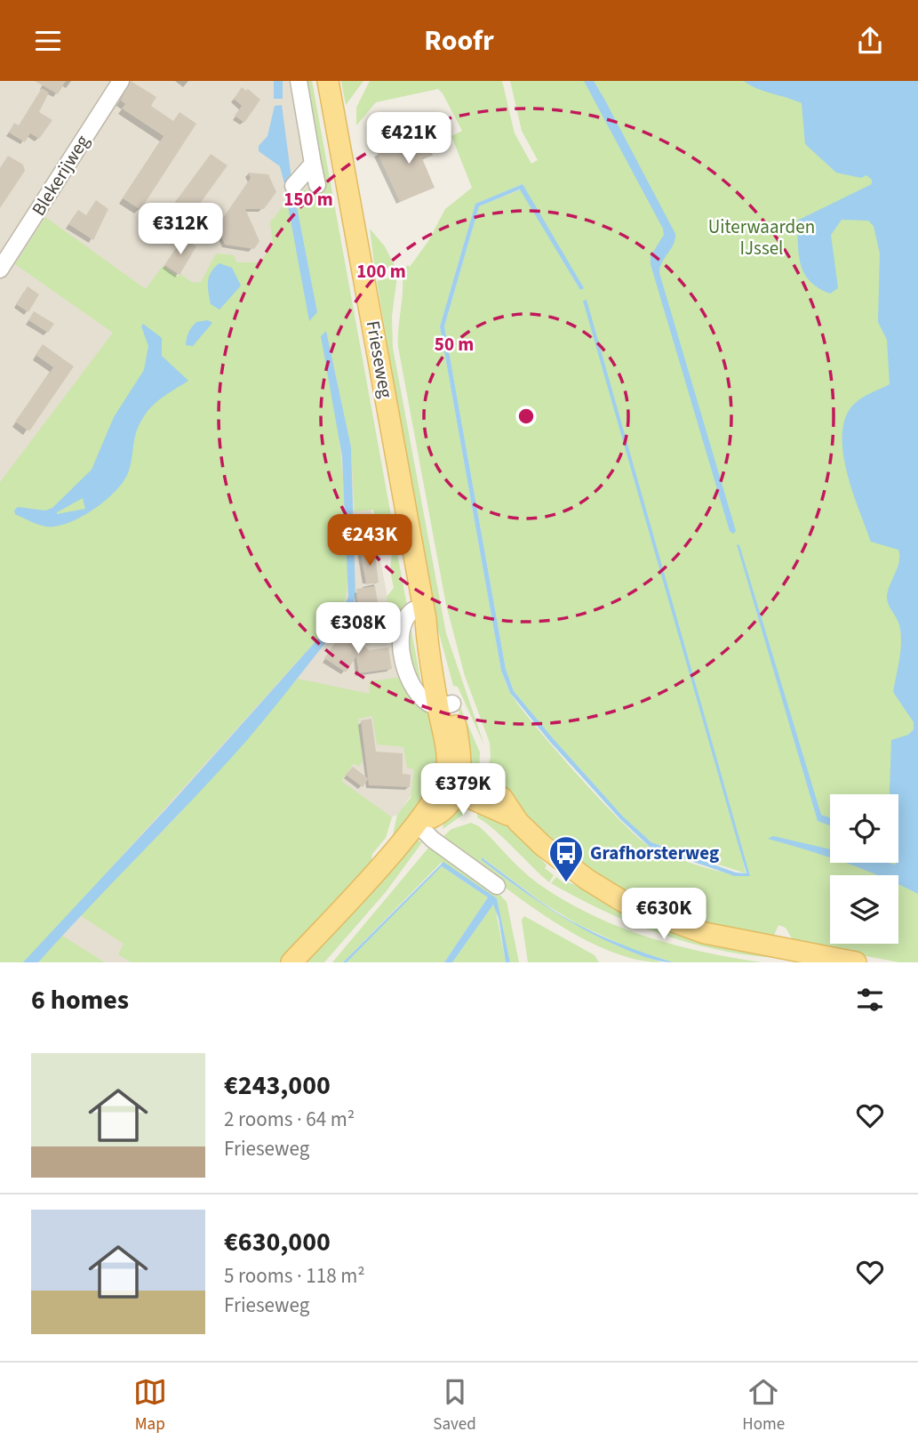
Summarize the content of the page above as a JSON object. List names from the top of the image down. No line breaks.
{"streets":{"main road":["Frieseweg"],"street":["Blekerijweg"]},"parks":["Uiterwaarden IJssel"],"places":{"bus stop":["Grafhorsterweg"]},"page":{"header":"Roofr","price":["€421K","€312K","€243K","€308K","€379K","€630K"],"heading":"6 homes","list":[{"name":"€243,000","note":"2 rooms · 64 m² · Frieseweg"},{"name":"€630,000","note":"5 rooms · 118 m² · Frieseweg"}],"tabs":["Map","Saved","Home"]},"rings":["150 m","100 m","50 m"]}
